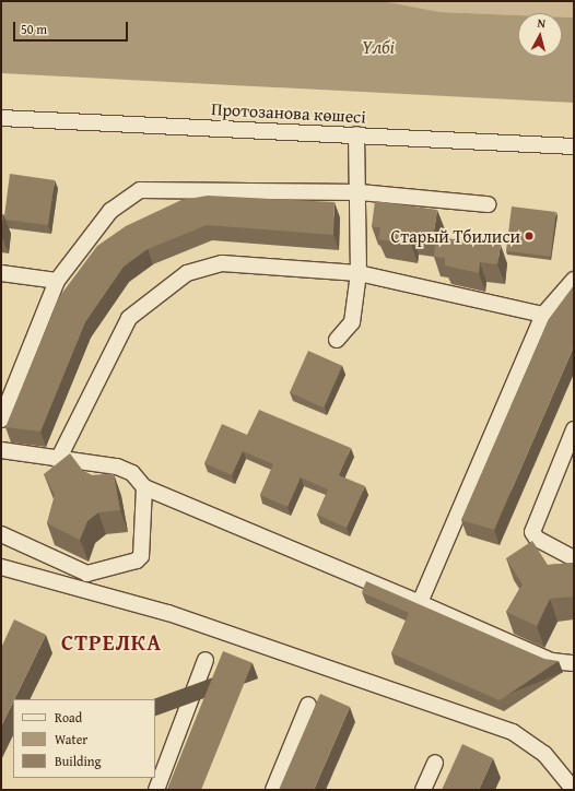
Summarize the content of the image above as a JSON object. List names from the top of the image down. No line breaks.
{"streets":{"street":["Протозанова көшесі"]},"districts":["СТРЕЛКА"],"water":["Үлбі"],"places":["Старый Тбилиси"],"legend":["Road","Water","Building"],"scale_bar":"50 m","north":"top"}
